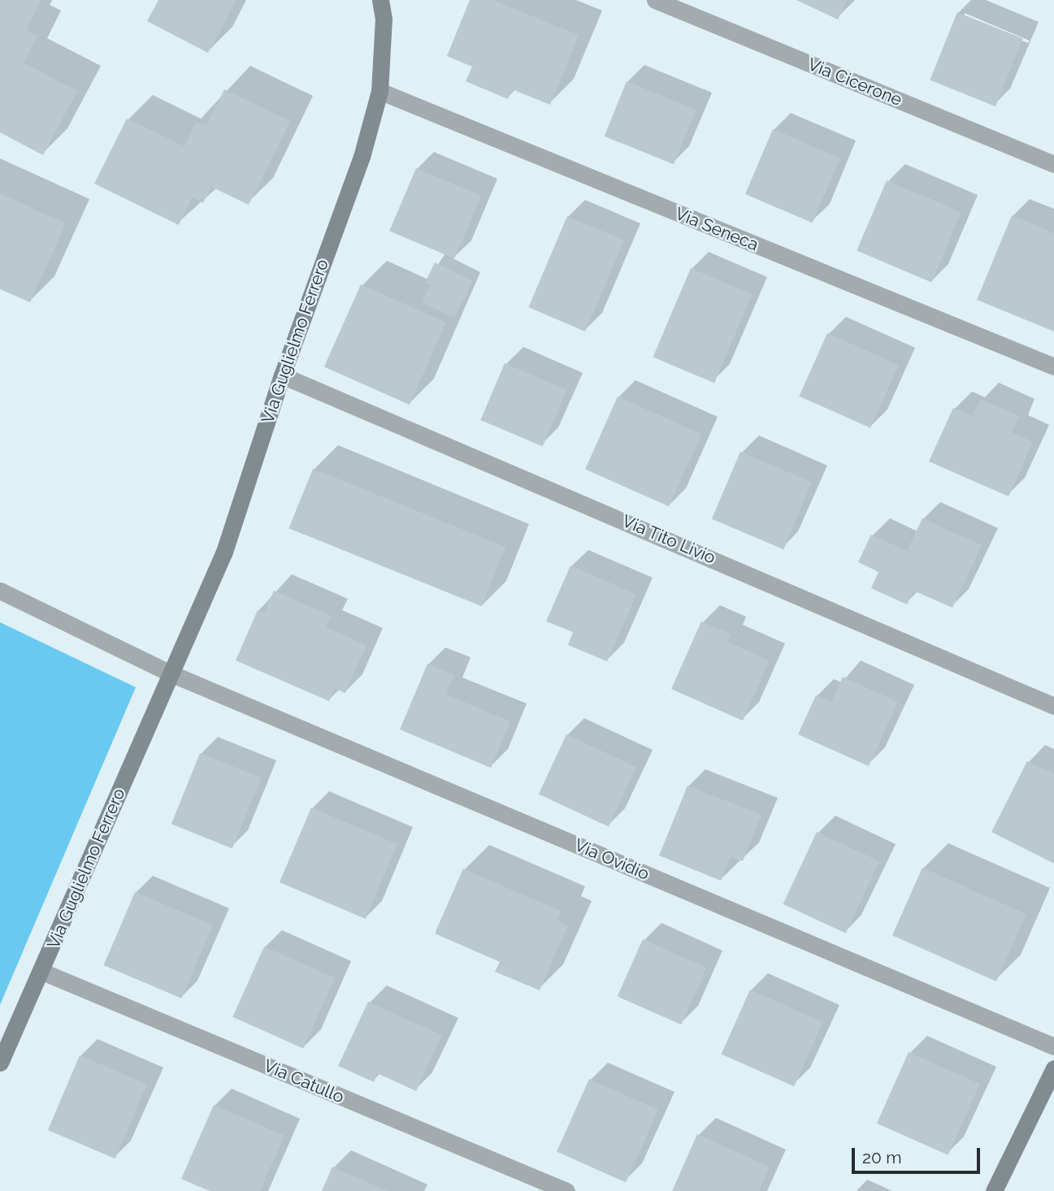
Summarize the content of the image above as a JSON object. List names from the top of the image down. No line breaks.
{"streets":{"street":["Via Cicerone","Via Seneca","Via Guglielmo Ferrero","Via Tito Livio","Via Ovidio","Via Catullo"]},"crossings":[["Via Seneca","Via Guglielmo Ferrero"],["Via Guglielmo Ferrero","Via Tito Livio"],["Via Guglielmo Ferrero","Via Ovidio"],["Via Guglielmo Ferrero","Via Catullo"]],"scale_bar":"20 m"}
